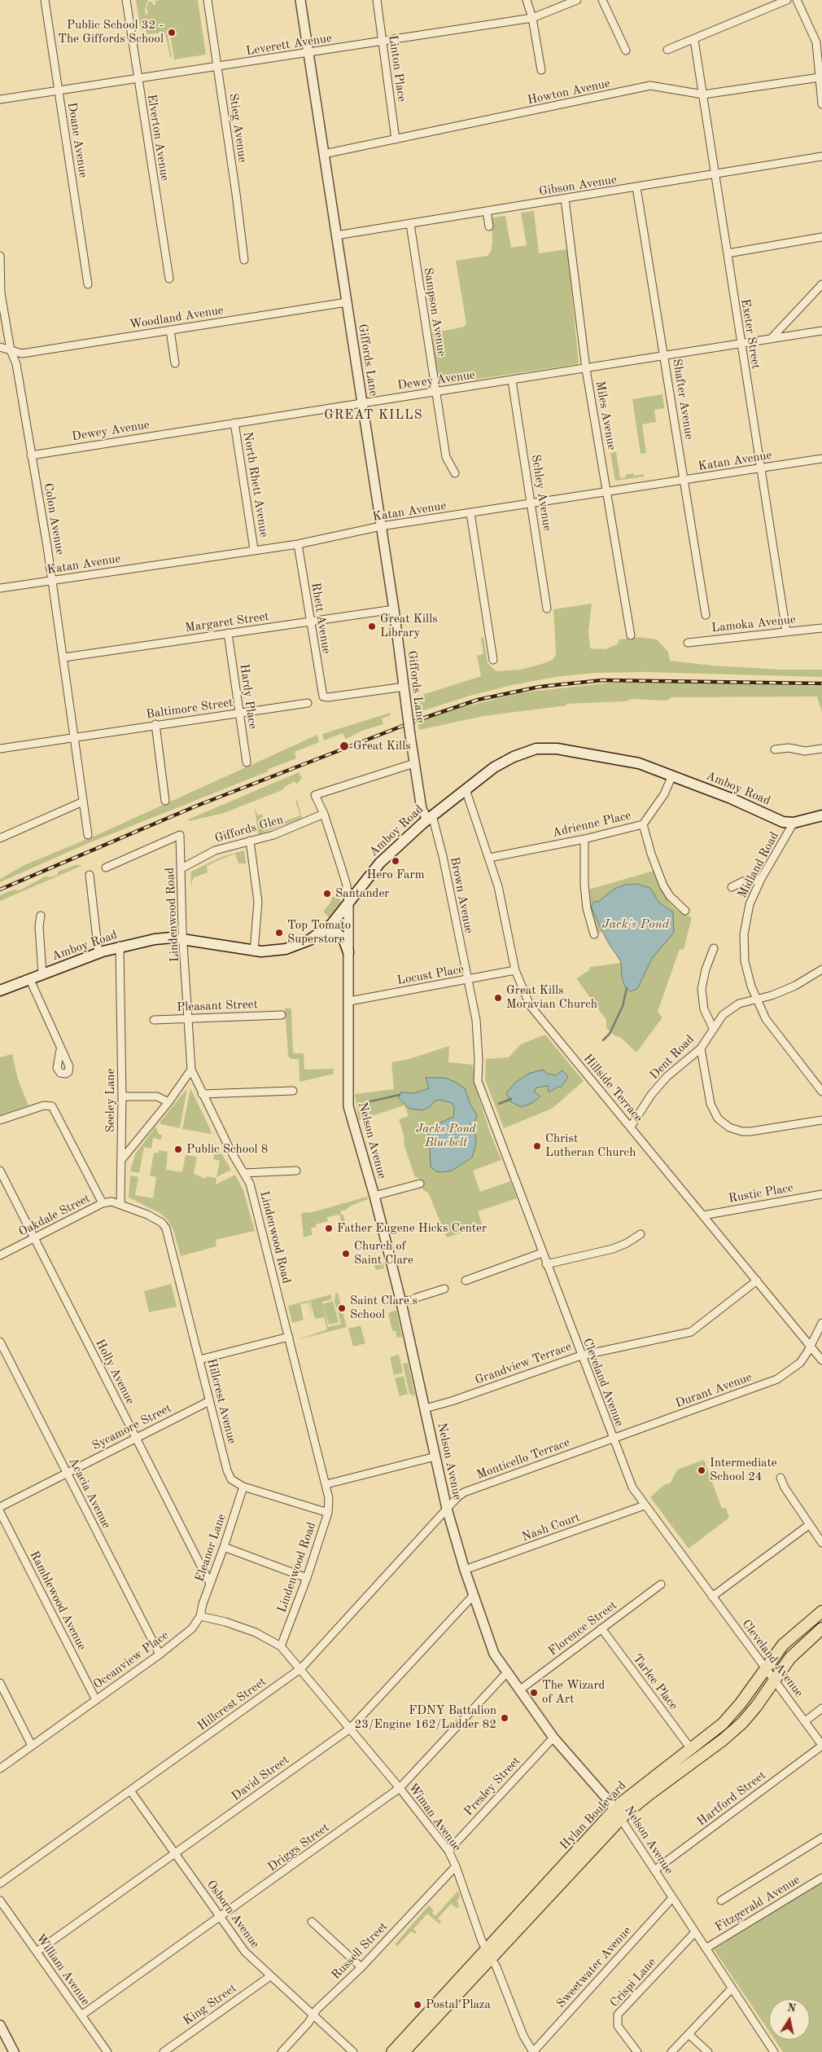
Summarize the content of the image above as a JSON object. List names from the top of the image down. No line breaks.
{"streets":{"main road":["Amboy Road","Hylan Boulevard"],"street":["Leverett Avenue","Linton Place","Howton Avenue","Stieg Avenue","Elverton Avenue","Doane Avenue","Gibson Avenue","Sampson Avenue","Woodland Avenue","Exeter Street","Giffords Lane","Dewey Avenue","Shafter Avenue","Miles Avenue","Katan Avenue","North Rhett Avenue","Schley Avenue","Colon Avenue","Rhett Avenue","Margaret Street","Lamoka Avenue","Hardy Place","Baltimore Street","Adrienne Place","Giffords Glen","Midland Road","Brown Avenue","Lindenwood Road","Locust Place","Pleasant Street","Dent Road","Hillside Terrace","Seeley Lane","Nelson Avenue","Rustic Place","Oakdale Street","Grandview Terrace","Holly Avenue","Cleveland Avenue","Durant Avenue","Hillcrest Avenue","Sycamore Street","Monticello Terrace","Acacia Avenue","Nash Court","Eleanor Lane","Ramblewood Avenue","Florence Street","Oceanview Place","Tarlee Place","Hillcrest Street","David Street","Presley Street","Hartford Street","Wiman Avenue","Driggs Street","Fitzgerald Avenue","Osborn Avenue","Russell Street","Sweetwater Avenue","William Avenue","Crispi Lane","King Street"]},"crossings":[["Leverett Avenue","Linton Place"],["Leverett Avenue","Stieg Avenue"],["Leverett Avenue","Elverton Avenue"],["Leverett Avenue","Doane Avenue"],["Leverett Avenue","Giffords Lane"],["Linton Place","Howton Avenue"],["Howton Avenue","Exeter Street"],["Howton Avenue","Giffords Lane"],["Gibson Avenue","Sampson Avenue"],["Gibson Avenue","Exeter Street"],["Gibson Avenue","Giffords Lane"],["Gibson Avenue","Shafter Avenue"],["Gibson Avenue","Miles Avenue"],["Sampson Avenue","Dewey Avenue"],["Woodland Avenue","Giffords Lane"],["Woodland Avenue","Colon Avenue"],["Exeter Street","Dewey Avenue"],["Exeter Street","Katan Avenue"],["Exeter Street","Lamoka Avenue"],["Giffords Lane","Dewey Avenue"],["Giffords Lane","Katan Avenue"],["Giffords Lane","Rhett Avenue"],["Giffords Lane","Margaret Street"],["Giffords Lane","Amboy Road"],["Giffords Lane","Brown Avenue"],["Giffords Lane","Nelson Avenue"],["Dewey Avenue","Shafter Avenue"],["Dewey Avenue","Miles Avenue"],["Dewey Avenue","North Rhett Avenue"],["Dewey Avenue","Schley Avenue"],["Dewey Avenue","Colon Avenue"],["Shafter Avenue","Katan Avenue"],["Miles Avenue","Katan Avenue"],["Katan Avenue","North Rhett Avenue"],["Katan Avenue","Schley Avenue"],["Katan Avenue","Colon Avenue"],["Katan Avenue","Rhett Avenue"],["Colon Avenue","Margaret Street"],["Colon Avenue","Baltimore Street"],["Rhett Avenue","Margaret Street"],["Margaret Street","Hardy Place"],["Hardy Place","Baltimore Street"],["Amboy Road","Adrienne Place"],["Amboy Road","Midland Road"],["Amboy Road","Brown Avenue"],["Amboy Road","Lindenwood Road"],["Amboy Road","Hillside Terrace"],["Amboy Road","Seeley Lane"],["Amboy Road","Nelson Avenue"],["Adrienne Place","Hillside Terrace"],["Giffords Glen","Lindenwood Road"],["Giffords Glen","Nelson Avenue"],["Midland Road","Dent Road"],["Brown Avenue","Locust Place"],["Brown Avenue","Cleveland Avenue"],["Lindenwood Road","Pleasant Street"],["Lindenwood Road","Hillcrest Avenue"],["Lindenwood Road","Wiman Avenue"],["Locust Place","Hillside Terrace"],["Locust Place","Nelson Avenue"],["Locust Place","Cleveland Avenue"],["Dent Road","Hillside Terrace"],["Hillside Terrace","Rustic Place"],["Hillside Terrace","Grandview Terrace"],["Hillside Terrace","Durant Avenue"],["Seeley Lane","Oakdale Street"],["Seeley Lane","Hillcrest Avenue"],["Nelson Avenue","Grandview Terrace"],["Nelson Avenue","Monticello Terrace"],["Nelson Avenue","Nash Court"],["Nelson Avenue","Florence Street"],["Nelson Avenue","Hillcrest Street"],["Nelson Avenue","David Street"],["Nelson Avenue","Presley Street"],["Nelson Avenue","Hartford Street"],["Nelson Avenue","Hylan Boulevard"],["Nelson Avenue","Driggs Street"],["Nelson Avenue","Fitzgerald Avenue"],["Nelson Avenue","Sweetwater Avenue"],["Nelson Avenue","Crispi Lane"],["Oakdale Street","Holly Avenue"],["Oakdale Street","Hillcrest Avenue"],["Grandview Terrace","Cleveland Avenue"],["Holly Avenue","Sycamore Street"],["Holly Avenue","Eleanor Lane"],["Cleveland Avenue","Durant Avenue"],["Cleveland Avenue","Monticello Terrace"],["Cleveland Avenue","Nash Court"],["Cleveland Avenue","Hartford Street"],["Cleveland Avenue","Hylan Boulevard"],["Durant Avenue","Monticello Terrace"],["Hillcrest Avenue","Sycamore Street"],["Hillcrest Avenue","Eleanor Lane"],["Sycamore Street","Acacia Avenue"],["Monticello Terrace","Hillcrest Street"],["Acacia Avenue","Oceanview Place"],["Eleanor Lane","Oceanview Place"],["Ramblewood Avenue","Oceanview Place"],["Florence Street","Tarlee Place"],["Tarlee Place","Hylan Boulevard"],["Hillcrest Street","Wiman Avenue"],["Hillcrest Street","Osborn Avenue"],["David Street","Wiman Avenue"],["David Street","Osborn Avenue"],["David Street","William Avenue"],["Presley Street","Wiman Avenue"],["Hylan Boulevard","Wiman Avenue"],["Wiman Avenue","Driggs Street"],["Wiman Avenue","Russell Street"],["Wiman Avenue","Sweetwater Avenue"],["Driggs Street","Osborn Avenue"],["Driggs Street","William Avenue"],["Osborn Avenue","Russell Street"],["Osborn Avenue","King Street"]],"districts":["GREAT KILLS"],"water":["Jack's Pond"],"parks":["Jacks Pond Bluebelt"],"places":["Public School 32 - The Giffords School","Great Kills Library","Great Kills","Hero Farm","Santander","Top Tomato Superstore","Great Kills Moravian Church","Christ Lutheran Church","Public School 8","Father Eugene Hicks Center","Church of Saint Clare","Saint Clare's School","Intermediate School 24","The Wizard of Art","FDNY Battalion 23/Engine 162/Ladder 82","Postal Plaza"],"north":"top"}
